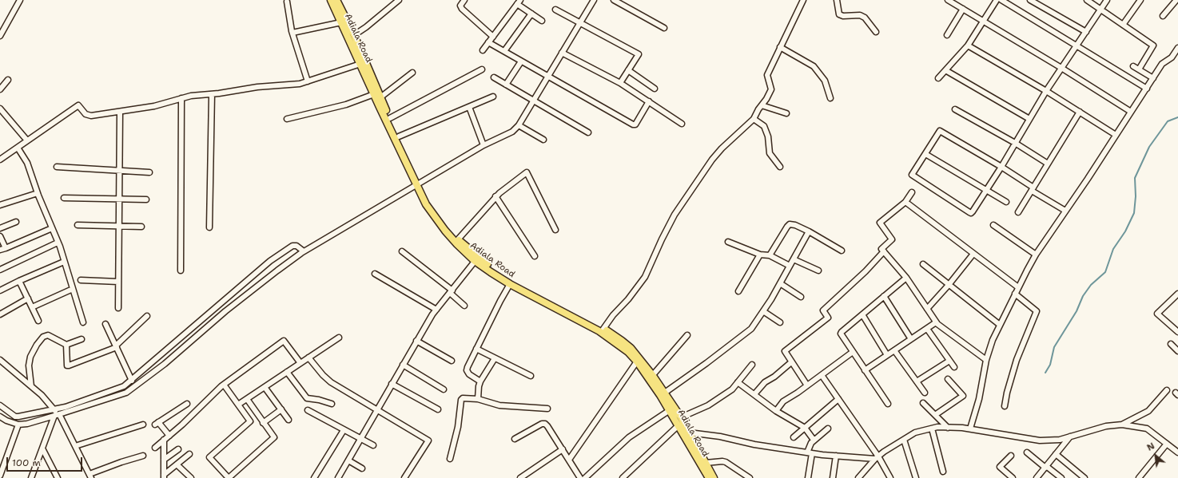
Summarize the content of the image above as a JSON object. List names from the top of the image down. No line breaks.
{"streets":{"main road":["Adiala Road"]},"scale_bar":"100 m","north":"top left"}
